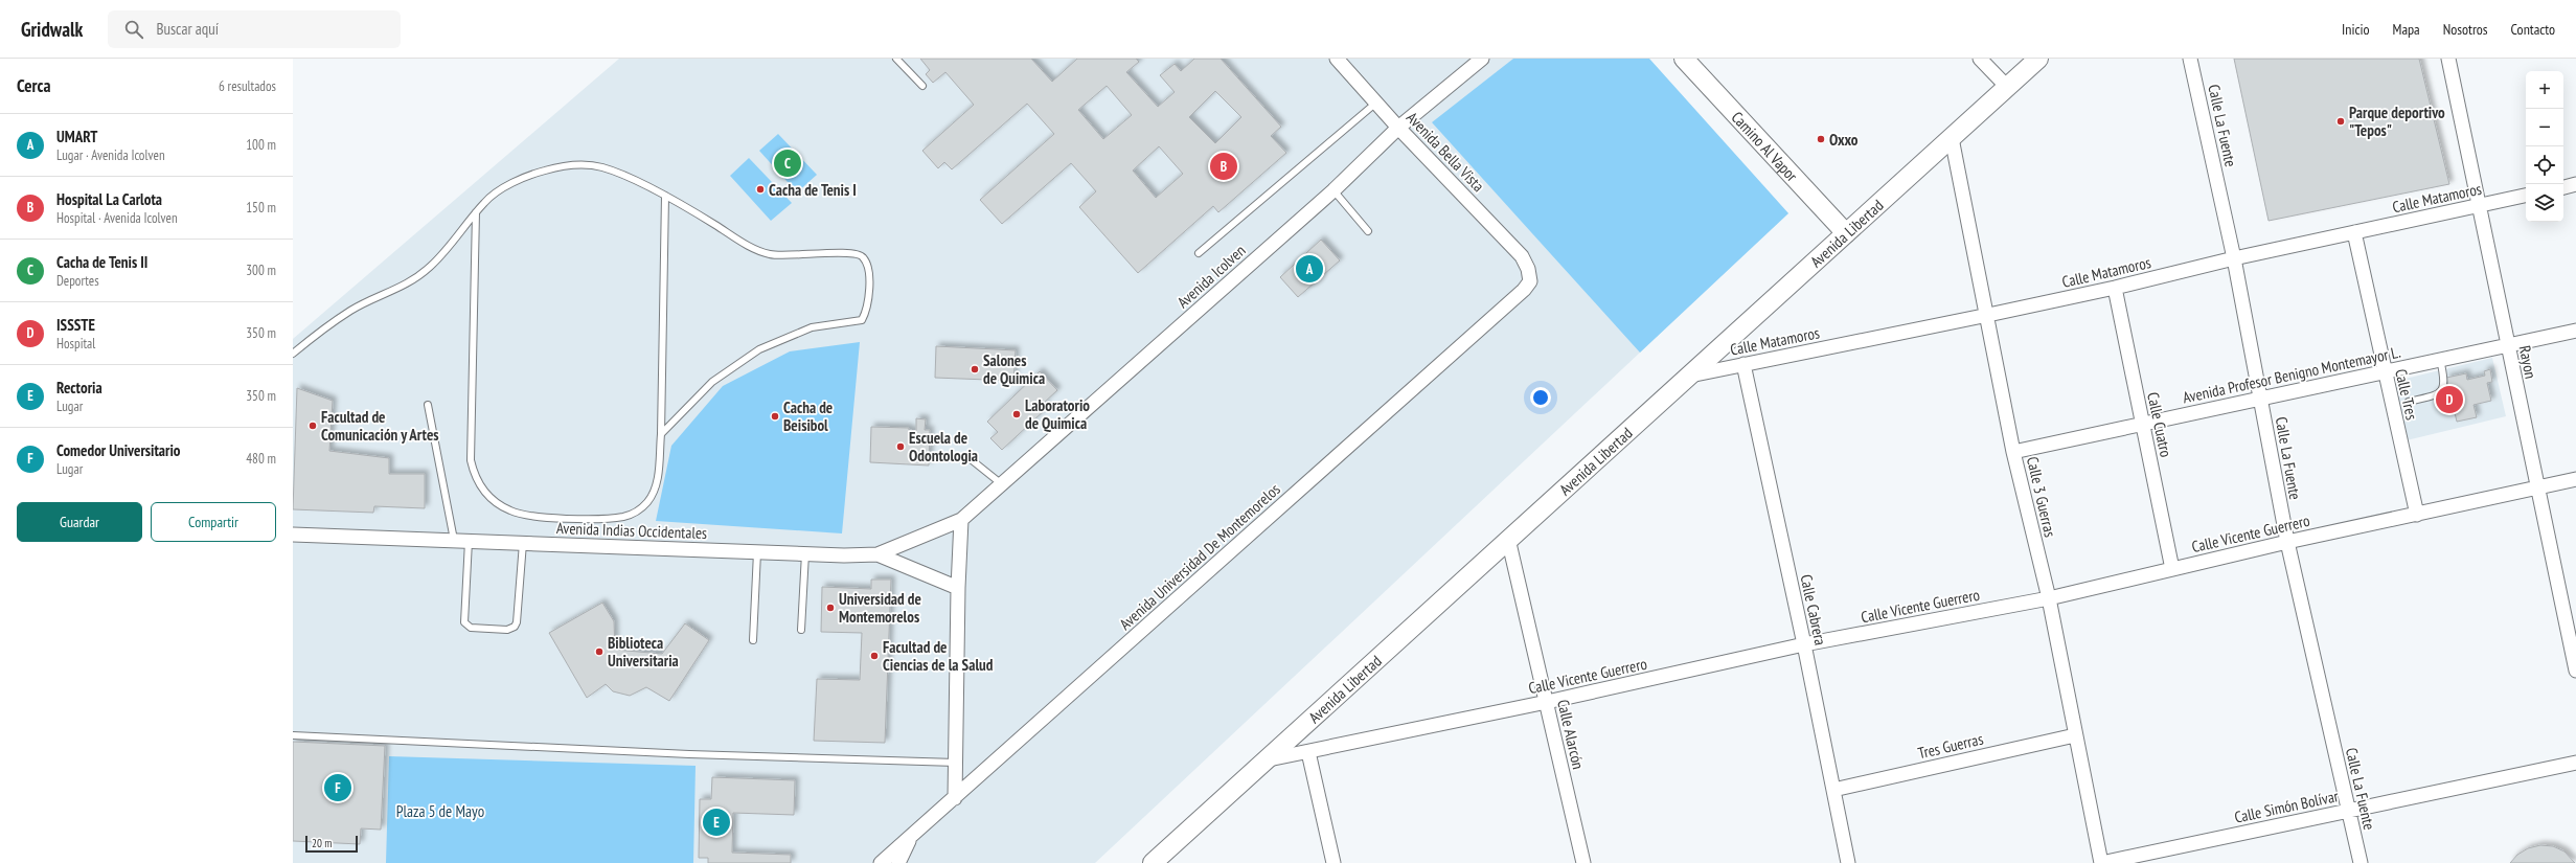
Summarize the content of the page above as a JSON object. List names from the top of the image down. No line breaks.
{"streets":{"street":["Calle La Fuente","Camino Al Vapor","Avenida Bella Vista","Calle Matamoros","Avenida Libertad","Avenida Icolven","Rayon","Avenida Profesor Benigno Montemayor L.","Calle Tres","Calle Cuatro","Calle 3 Guerras","Avenida Indias Occidentales","Calle Vicente Guerrero","Avenida Universidad De Montemorelos","Calle Cabrera","Calle Alarcón","Tres Guerras","Calle Simón Bolívar"]},"crossings":[["Calle La Fuente","Calle Matamoros"],["Calle La Fuente","Avenida Profesor Benigno Montemayor L."],["Calle La Fuente","Calle Vicente Guerrero"],["Calle La Fuente","Calle Simón Bolívar"],["Camino Al Vapor","Avenida Libertad"],["Avenida Bella Vista","Avenida Icolven"],["Avenida Bella Vista","Avenida Universidad De Montemorelos"],["Calle Matamoros","Avenida Libertad"],["Calle Matamoros","Rayon"],["Calle Matamoros","Calle Tres"],["Calle Matamoros","Calle Cuatro"],["Calle Matamoros","Calle 3 Guerras"],["Calle Matamoros","Calle Cabrera"],["Avenida Libertad","Calle 3 Guerras"],["Avenida Libertad","Calle Vicente Guerrero"],["Avenida Libertad","Calle Alarcón"],["Avenida Icolven","Avenida Indias Occidentales"],["Rayon","Avenida Profesor Benigno Montemayor L."],["Rayon","Calle Vicente Guerrero"],["Avenida Profesor Benigno Montemayor L.","Calle Tres"],["Avenida Profesor Benigno Montemayor L.","Calle Cuatro"],["Avenida Profesor Benigno Montemayor L.","Calle 3 Guerras"],["Calle Tres","Calle Vicente Guerrero"],["Calle Cuatro","Calle Vicente Guerrero"],["Calle 3 Guerras","Calle Vicente Guerrero"],["Calle 3 Guerras","Tres Guerras"],["Calle 3 Guerras","Calle Simón Bolívar"],["Calle Vicente Guerrero","Calle Cabrera"],["Calle Vicente Guerrero","Calle Alarcón"],["Calle Cabrera","Tres Guerras"]],"parks":["Plaza 5 de Mayo"],"places":["Parque deportivo \"Tepos\"","Oxxo","Cacha de Tenis I","Salones de Quimica","Laboratorio de Quimica","Cacha de Beisibol","Facultad de Comunicación y Artes","Escuela de Odontologia","Universidad de Montemorelos","Biblioteca Universitaria","Facultad de Ciencias de la Salud"],"scale_bar":"20 m","page":{"header":"Gridwalk","search":"Buscar aquí","nav":["Inicio","Mapa","Nosotros","Contacto"],"heading":["Cerca","6 resultados"],"map_buttons":["+","−"],"list":[{"mark":"A","name":"UMART","note":"Lugar · Avenida Icolven","value":"100 m"},{"mark":"B","name":"Hospital La Carlota","note":"Hospital · Avenida Icolven","value":"150 m"},{"mark":"C","name":"Cacha de Tenis II","note":"Deportes","value":"300 m"},{"mark":"D","name":"ISSSTE","note":"Hospital","value":"350 m"},{"mark":"E","name":"Rectoria","note":"Lugar","value":"350 m"},{"mark":"F","name":"Comedor Universitario","note":"Lugar","value":"480 m"}],"pins":["C","B","A","D","F","E"],"buttons":["Guardar","Compartir"],"scale":"20 m"}}
